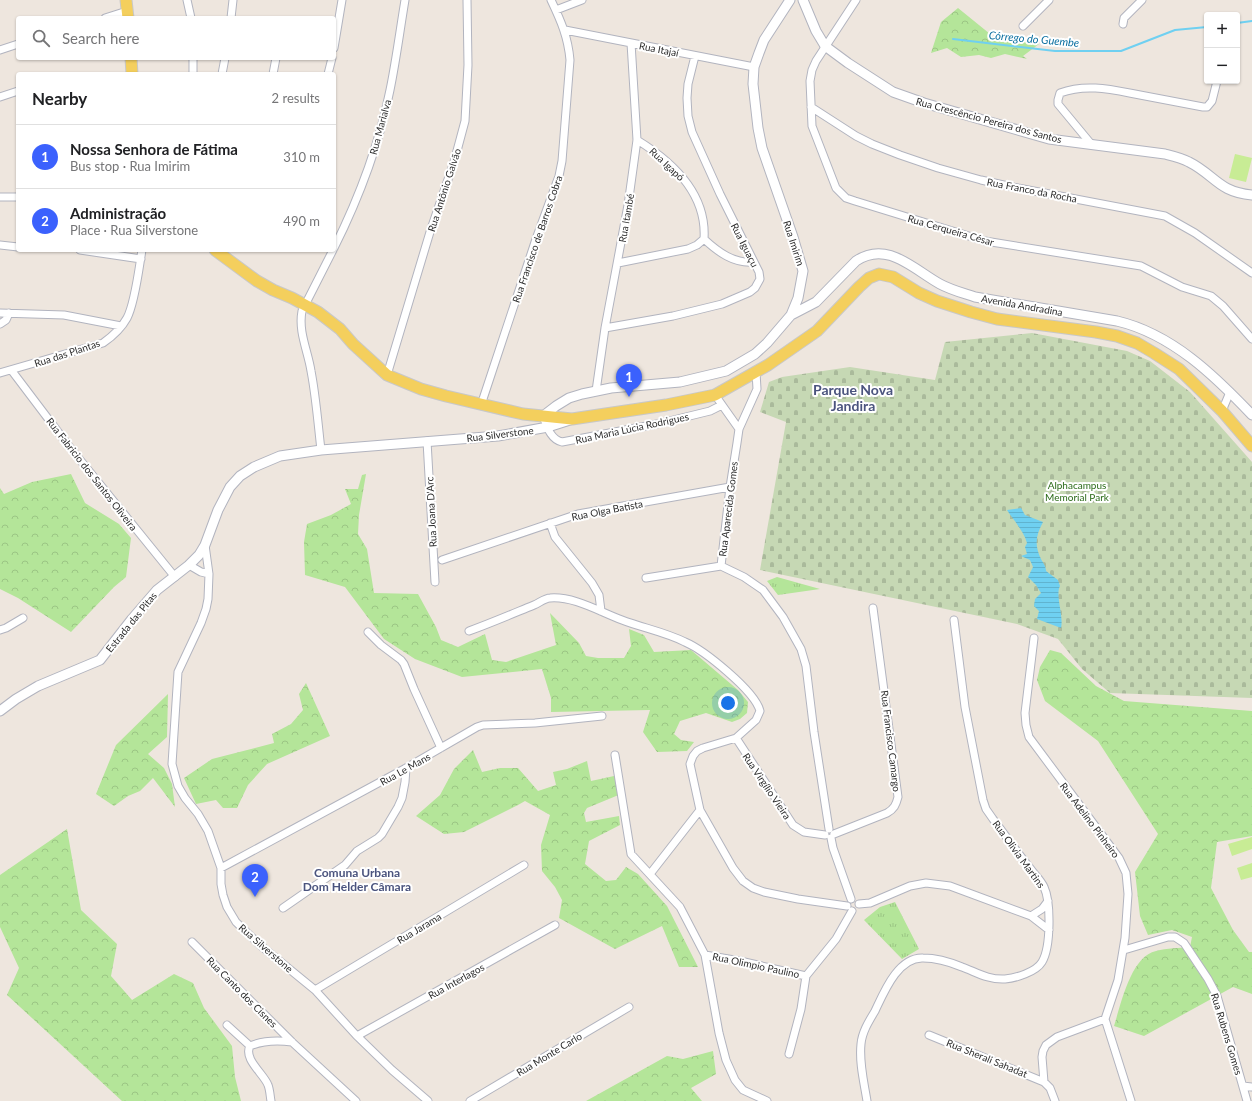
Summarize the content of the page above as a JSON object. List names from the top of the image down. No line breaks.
{"streets":{"street":["Rua Itajaí","Rua Crescêncio Pereira dos Santos","Rua Marialva","Rua Igapó","Rua Antônio Galvão","Rua Franco da Rocha","Rua Itambé","Rua Cerqueira César","Rua Francisco de Barros Cobra","Rua Imirim","Rua Iguaçu","Avenida Andradina","Rua das Plantas","Rua Maria Lúcia Rodrigues","Rua Silverstone","Rua Fabricio dos Santos Oliveira","Rua Aparecida Gomes","Rua Olga Batista","Rua Joana D'Arc","Estrada das Pitas","Rua Francisco Camargo","Rua Le Mans","Rua Virgílio Vieira","Rua Adelino Pinheiro","Rua Olivia Martins","Rua Jarama","Rua Olimpio Paulino","Rua Interlagos","Rua Canto dos Cisnes","Rua Rubens Gomes","Rua Monte Carlo","Rua Sherali Sahadat"]},"crossings":[["Rua Itajaí","Rua Itambé"],["Rua Itajaí","Rua Francisco de Barros Cobra"],["Rua Itajaí","Rua Imirim"],["Rua Itajaí","Rua Iguaçu"],["Rua Crescêncio Pereira dos Santos","Rua Cerqueira César"],["Rua Marialva","Estrada das Pitas"],["Rua Igapó","Rua Itambé"],["Rua Franco da Rocha","Rua Cerqueira César"],["Rua Itambé","Rua Imirim"],["Rua Itambé","Rua Iguaçu"],["Rua Imirim","Avenida Andradina"],["Rua das Plantas","Rua Fabricio dos Santos Oliveira"],["Rua Maria Lúcia Rodrigues","Rua Silverstone"],["Rua Silverstone","Rua Joana D'Arc"],["Rua Silverstone","Estrada das Pitas"],["Rua Silverstone","Rua Le Mans"],["Rua Silverstone","Rua Jarama"],["Rua Silverstone","Rua Interlagos"],["Rua Fabricio dos Santos Oliveira","Estrada das Pitas"],["Rua Aparecida Gomes","Rua Olga Batista"],["Rua Aparecida Gomes","Rua Francisco Camargo"],["Rua Aparecida Gomes","Rua Virgílio Vieira"],["Rua Joana D'Arc","Estrada das Pitas"],["Rua Francisco Camargo","Rua Virgílio Vieira"],["Rua Adelino Pinheiro","Rua Rubens Gomes"]],"districts":["Parque Nova Jandira","Comuna Urbana Dom Helder Câmara"],"water":["Córrego do Guembe"],"parks":["Alphacampus Memorial Park"],"page":{"map_buttons":["+","−"],"search":"Search here","heading":["Nearby","2 results"],"list":[{"mark":"1","name":"Nossa Senhora de Fátima","note":"Bus stop · Rua Imirim","value":"310 m"},{"mark":"2","name":"Administração","note":"Place · Rua Silverstone","value":"490 m"}],"pins":["1","2"]}}
